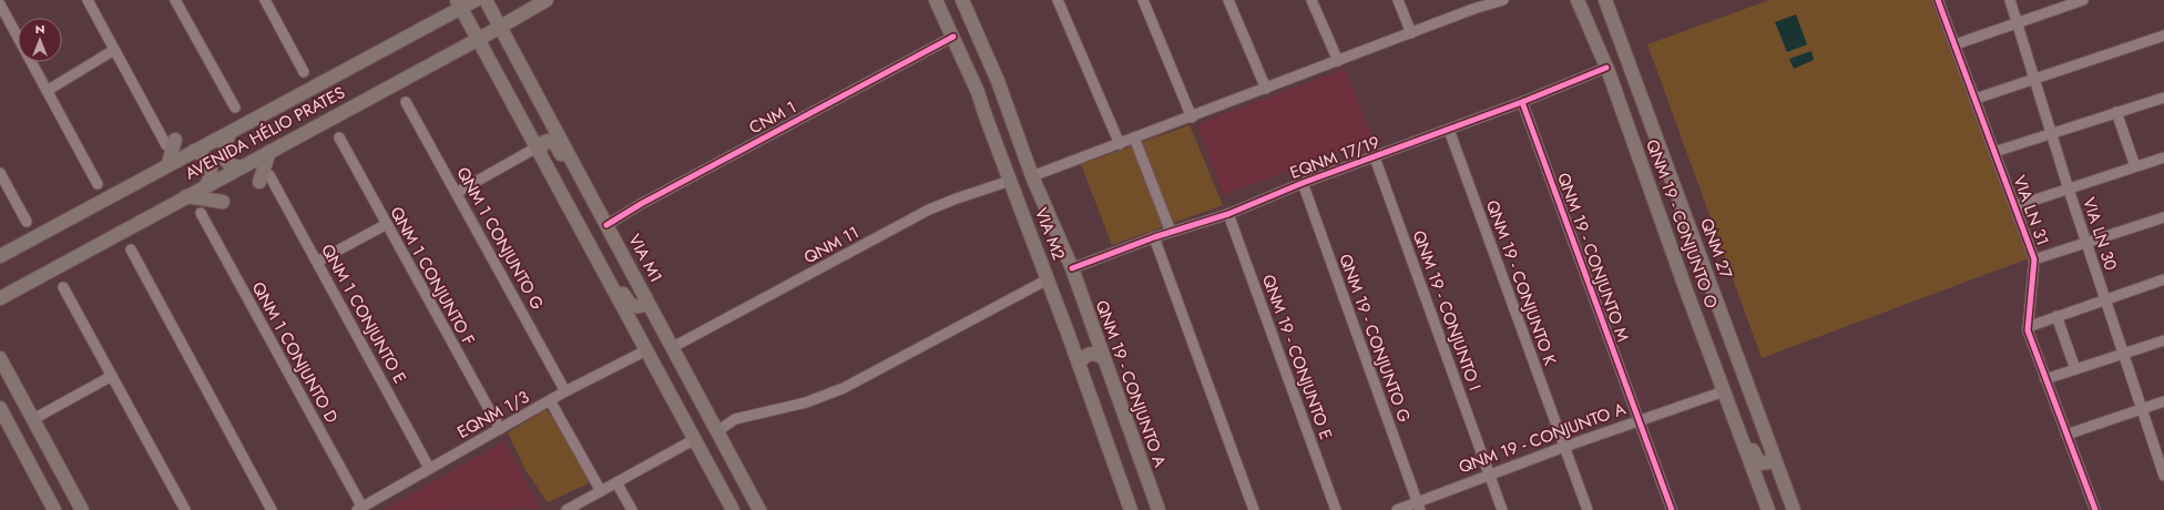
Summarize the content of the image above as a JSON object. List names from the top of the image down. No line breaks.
{"streets":{"main road":["AVENIDA HÉLIO PRATES","QNM 19 - CONJUNTO O","VIA M2","QNM 27","VIA M1","QNM 19 - CONJUNTO A"],"street":["CNM 1","EQNM 17/19","VIA LN 31","VIA LN 30","QNM 1 CONJUNTO G","QNM 11","QNM 19 - CONJUNTO M","QNM 1 CONJUNTO F","QNM 19 - CONJUNTO K","QNM 19 - CONJUNTO I","QNM 1 CONJUNTO E","QNM 19 - CONJUNTO G","QNM 1 CONJUNTO D","QNM 19 - CONJUNTO E","EQNM 1/3"]},"crossings":[["CNM 1","VIA M2"],["CNM 1","VIA M1"],["AVENIDA HÉLIO PRATES","VIA M1"],["EQNM 17/19","QNM 19 - CONJUNTO O"],["EQNM 17/19","VIA M2"],["EQNM 17/19","QNM 19 - CONJUNTO M"],["EQNM 17/19","QNM 19 - CONJUNTO K"],["EQNM 17/19","QNM 19 - CONJUNTO I"],["EQNM 17/19","QNM 19 - CONJUNTO G"],["EQNM 17/19","QNM 19 - CONJUNTO E"],["EQNM 17/19","QNM 19 - CONJUNTO A"],["QNM 19 - CONJUNTO O","QNM 19 - CONJUNTO A"],["VIA M2","QNM 11"],["VIA M2","QNM 19 - CONJUNTO A"],["QNM 1 CONJUNTO G","EQNM 1/3"],["QNM 11","VIA M1"],["QNM 19 - CONJUNTO M","QNM 19 - CONJUNTO A"],["QNM 1 CONJUNTO F","EQNM 1/3"],["QNM 19 - CONJUNTO K","QNM 19 - CONJUNTO A"],["QNM 19 - CONJUNTO I","QNM 19 - CONJUNTO A"],["QNM 1 CONJUNTO E","EQNM 1/3"],["QNM 19 - CONJUNTO G","QNM 19 - CONJUNTO A"],["QNM 1 CONJUNTO D","EQNM 1/3"]],"north":"top"}
